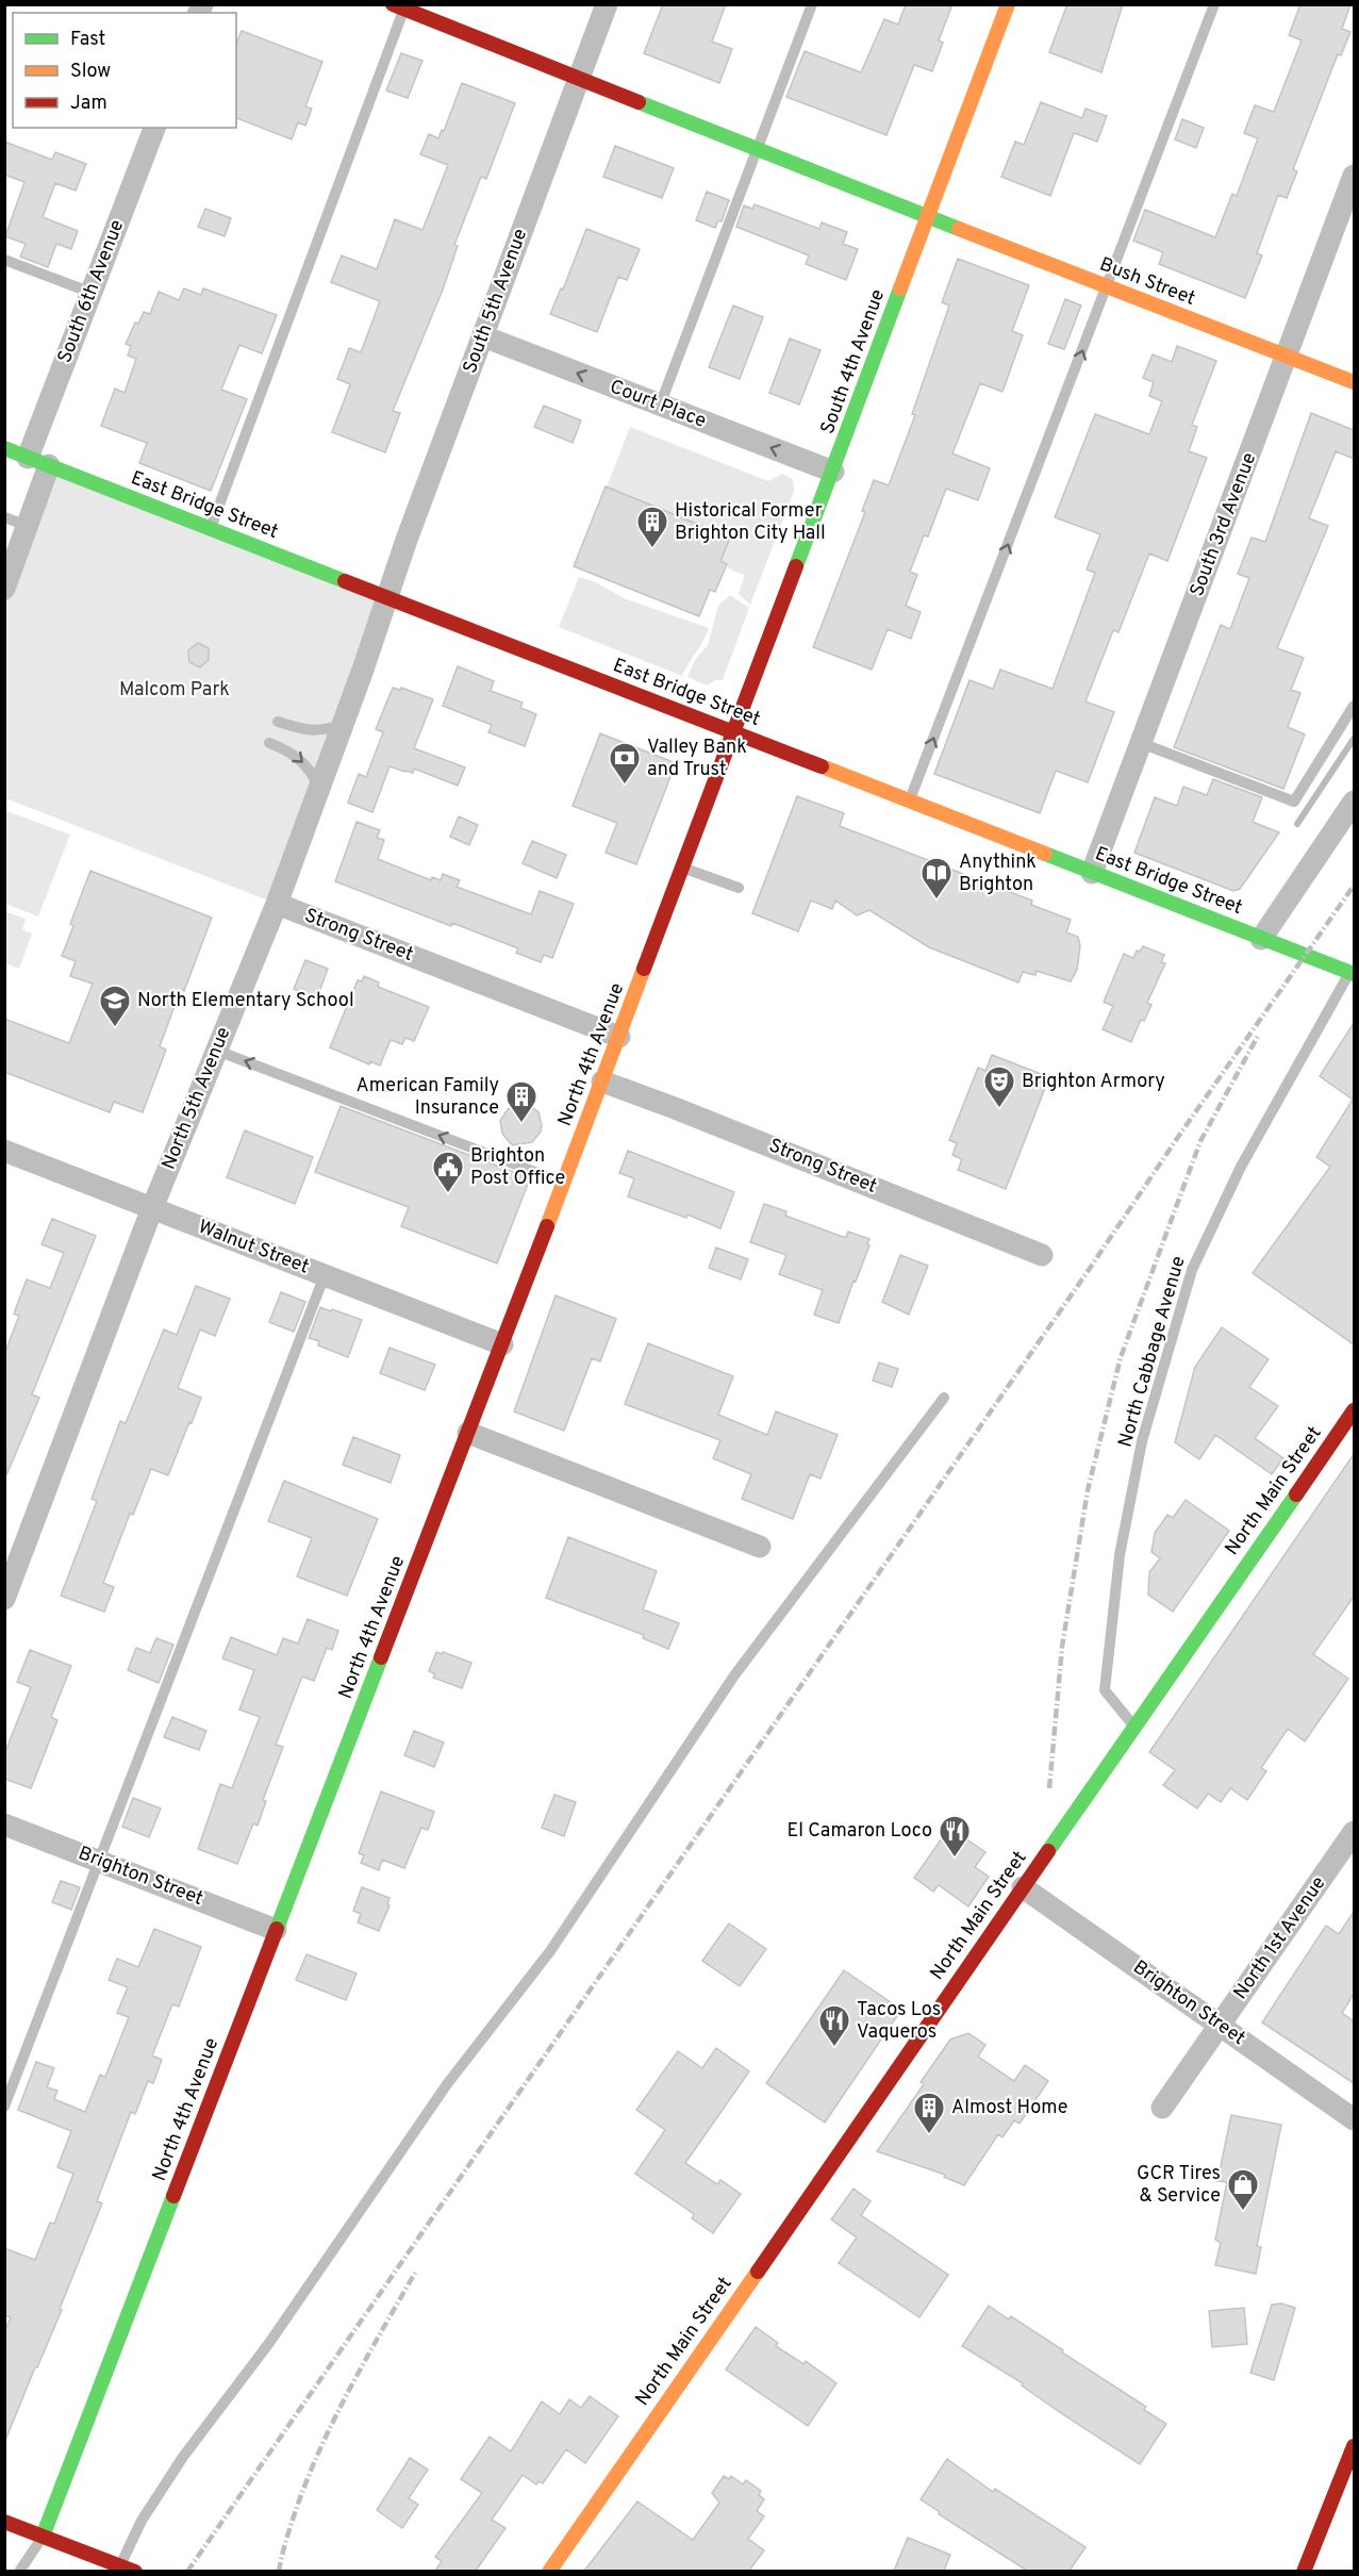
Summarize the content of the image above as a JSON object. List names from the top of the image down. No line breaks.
{"streets":{"street":["Bush Street","South 6th Avenue","South 5th Avenue","South 4th Avenue","Court Place","East Bridge Street","South 3rd Avenue","Strong Street","North 4th Avenue","North 5th Avenue","Walnut Street","North Main Street","Brighton Street","North 1st Avenue"],"lane":["North Cabbage Avenue"]},"crossings":[["Bush Street","South 5th Avenue"],["Bush Street","South 4th Avenue"],["Bush Street","South 3rd Avenue"],["South 6th Avenue","East Bridge Street"],["South 5th Avenue","Court Place"],["South 5th Avenue","East Bridge Street"],["South 5th Avenue","North 5th Avenue"],["South 4th Avenue","Court Place"],["South 4th Avenue","East Bridge Street"],["South 4th Avenue","North 4th Avenue"],["East Bridge Street","South 3rd Avenue"],["East Bridge Street","North 4th Avenue"],["East Bridge Street","North 5th Avenue"],["East Bridge Street","North Cabbage Avenue"],["Strong Street","North 4th Avenue"],["Strong Street","North 5th Avenue"],["North 4th Avenue","Walnut Street"],["North 4th Avenue","Brighton Street"],["North 5th Avenue","Walnut Street"],["North Cabbage Avenue","North Main Street"],["North Main Street","Brighton Street"],["Brighton Street","North 1st Avenue"]],"one_way":["Court Place"],"parks":["Malcom Park"],"places":{"building":["Historical Former Brighton City Hall","American Family Insurance","Almost Home"],"bank":["Valley Bank and Trust"],"library":["Anythink Brighton"],"school or university":["North Elementary School"],"theatre":["Brighton Armory"],"public building":["Brighton Post Office"],"restaurant":["El Camaron Loco","Tacos Los Vaqueros"],"shop":["GCR Tires & Service"]},"legend":["Fast","Slow","Jam"]}
